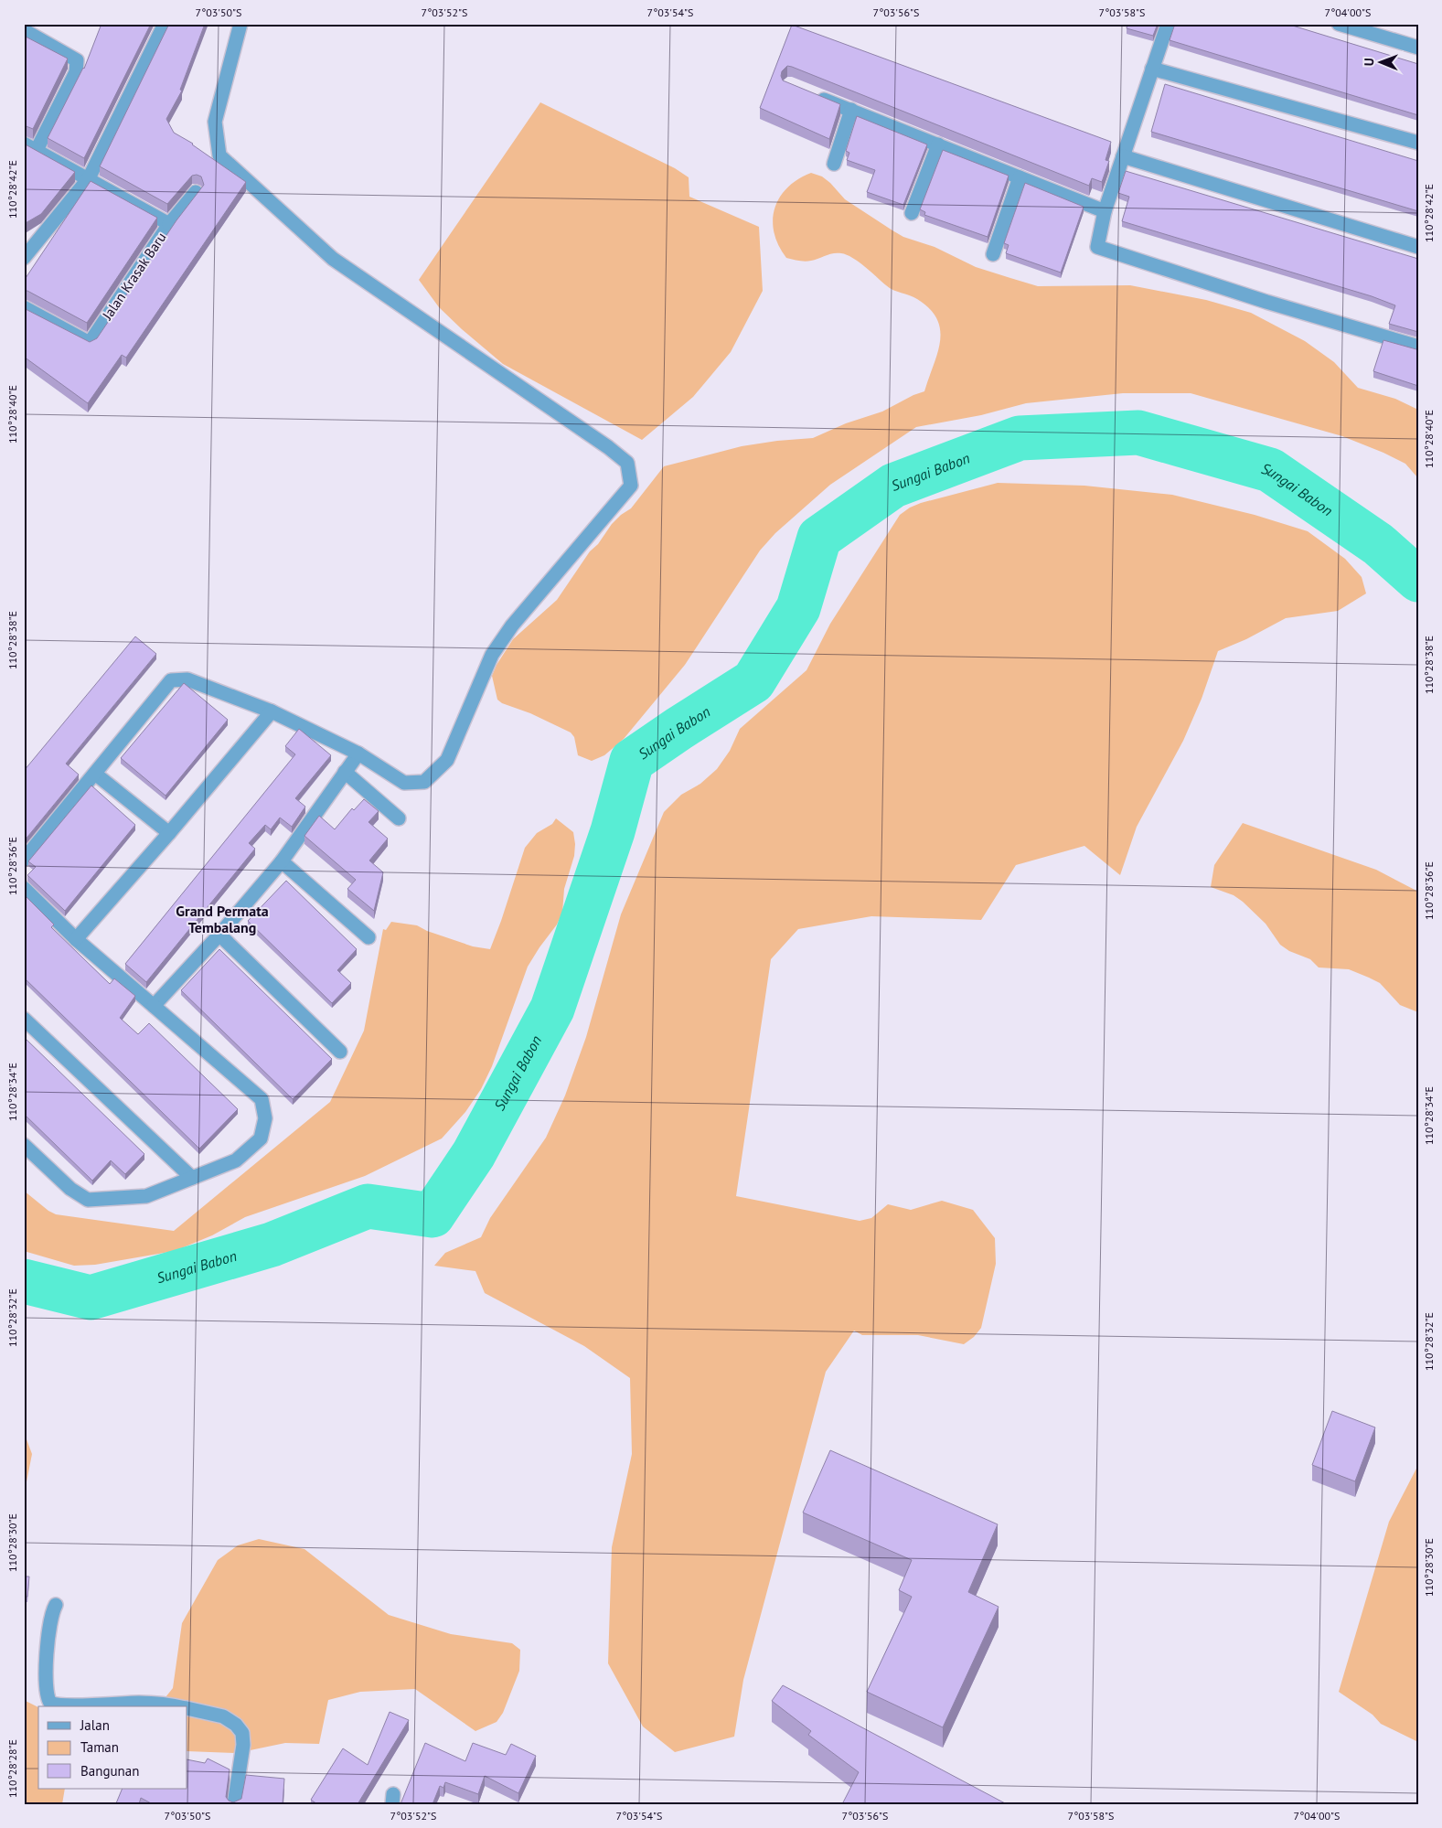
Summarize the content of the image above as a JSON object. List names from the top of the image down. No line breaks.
{"streets":{"street":["Jalan Krasak Baru"]},"districts":["Grand Permata Tembalang"],"water":["Sungai Babon"],"legend":["Jalan","Taman","Bangunan"],"north":"left","coordinates":["7°03'50\"S","7°03'52\"S","7°03'54\"S","7°03'56\"S","7°03'58\"S","7°04'00\"S","110°28'42\"E","110°28'40\"E","110°28'38\"E","110°28'36\"E","110°28'34\"E","110°28'32\"E","110°28'30\"E","110°28'28\"E"]}
